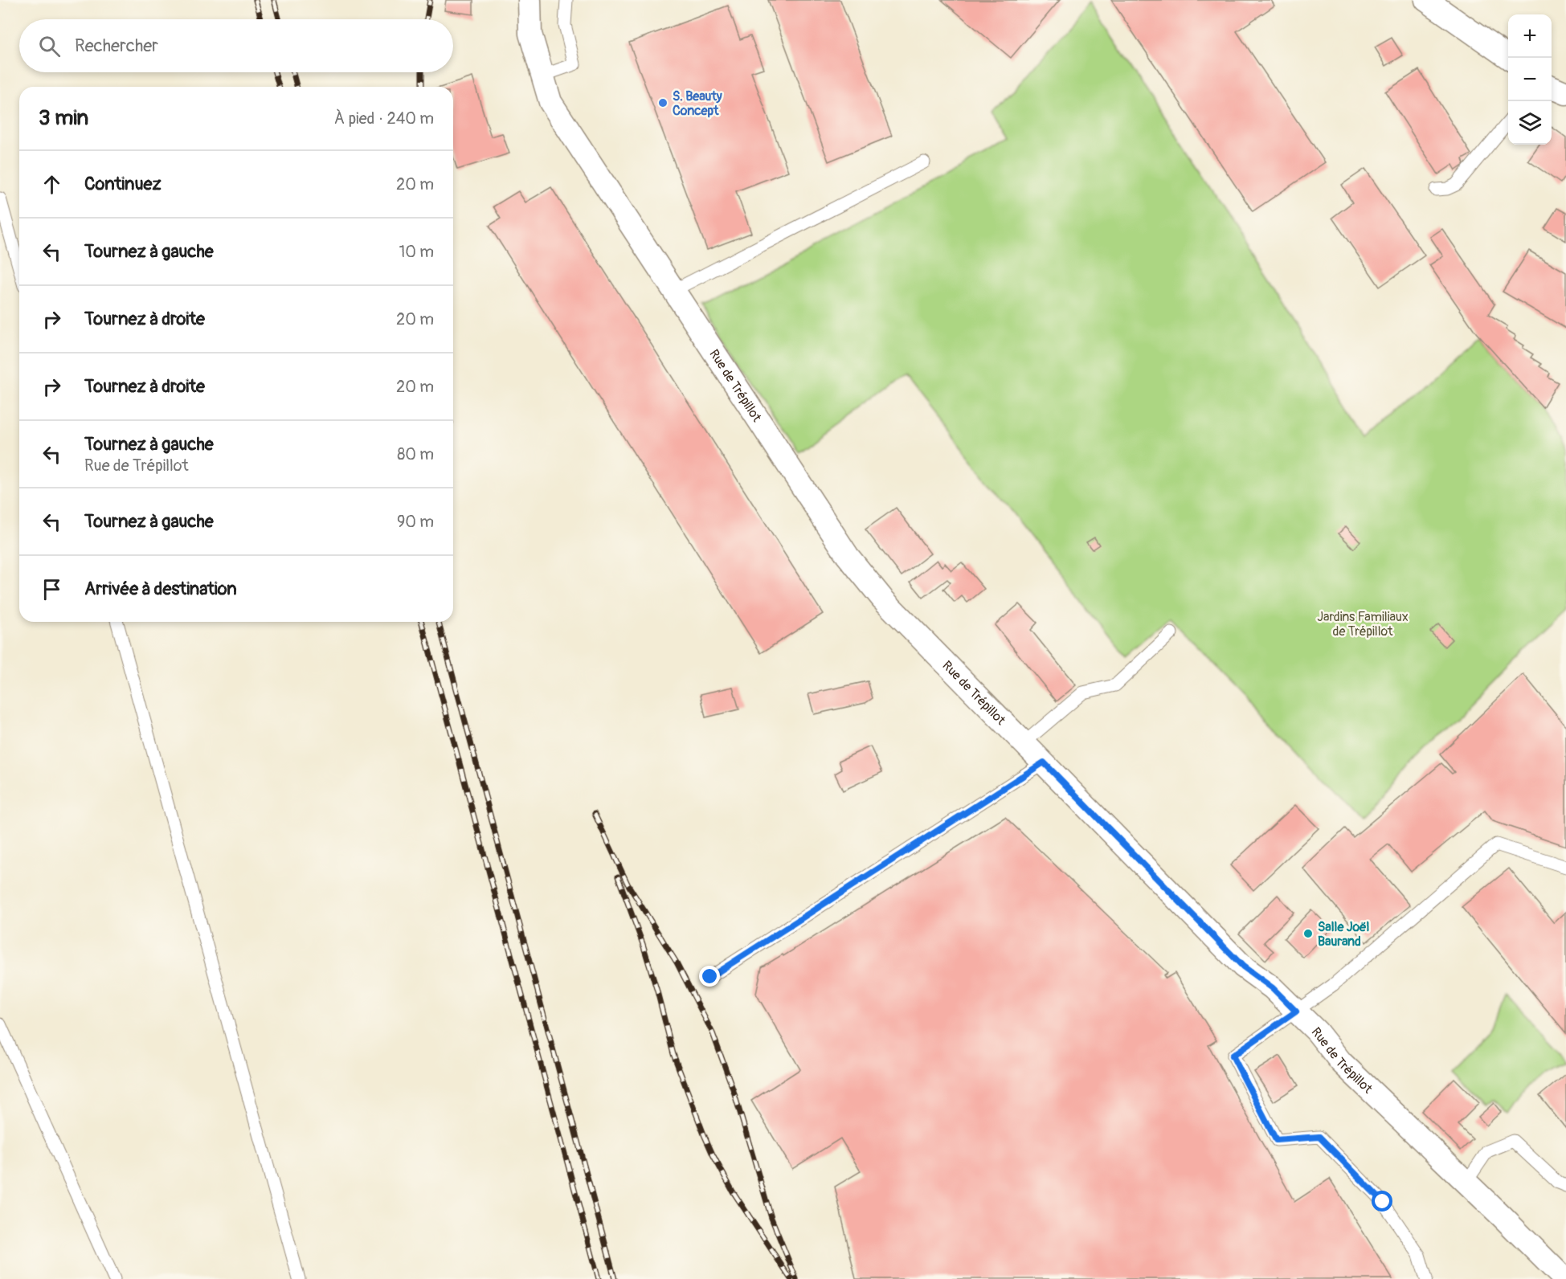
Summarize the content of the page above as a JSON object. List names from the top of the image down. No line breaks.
{"streets":{"street":["Rue de Trépillot"]},"parks":["Jardins Familiaux de Trépillot"],"places":["S. Beauty Concept","Salle Joël Baurand"],"page":{"map_buttons":["+","−"],"search":"Rechercher","heading":["3 min","À pied · 240 m"],"list":[["Continuez","20 m"],["Tournez à gauche","10 m"],["Tournez à droite","20 m"],["Tournez à droite","20 m"],["Tournez à gauche","Rue de Trépillot","80 m"],["Tournez à gauche","90 m"],"Arrivée à destination"]}}
